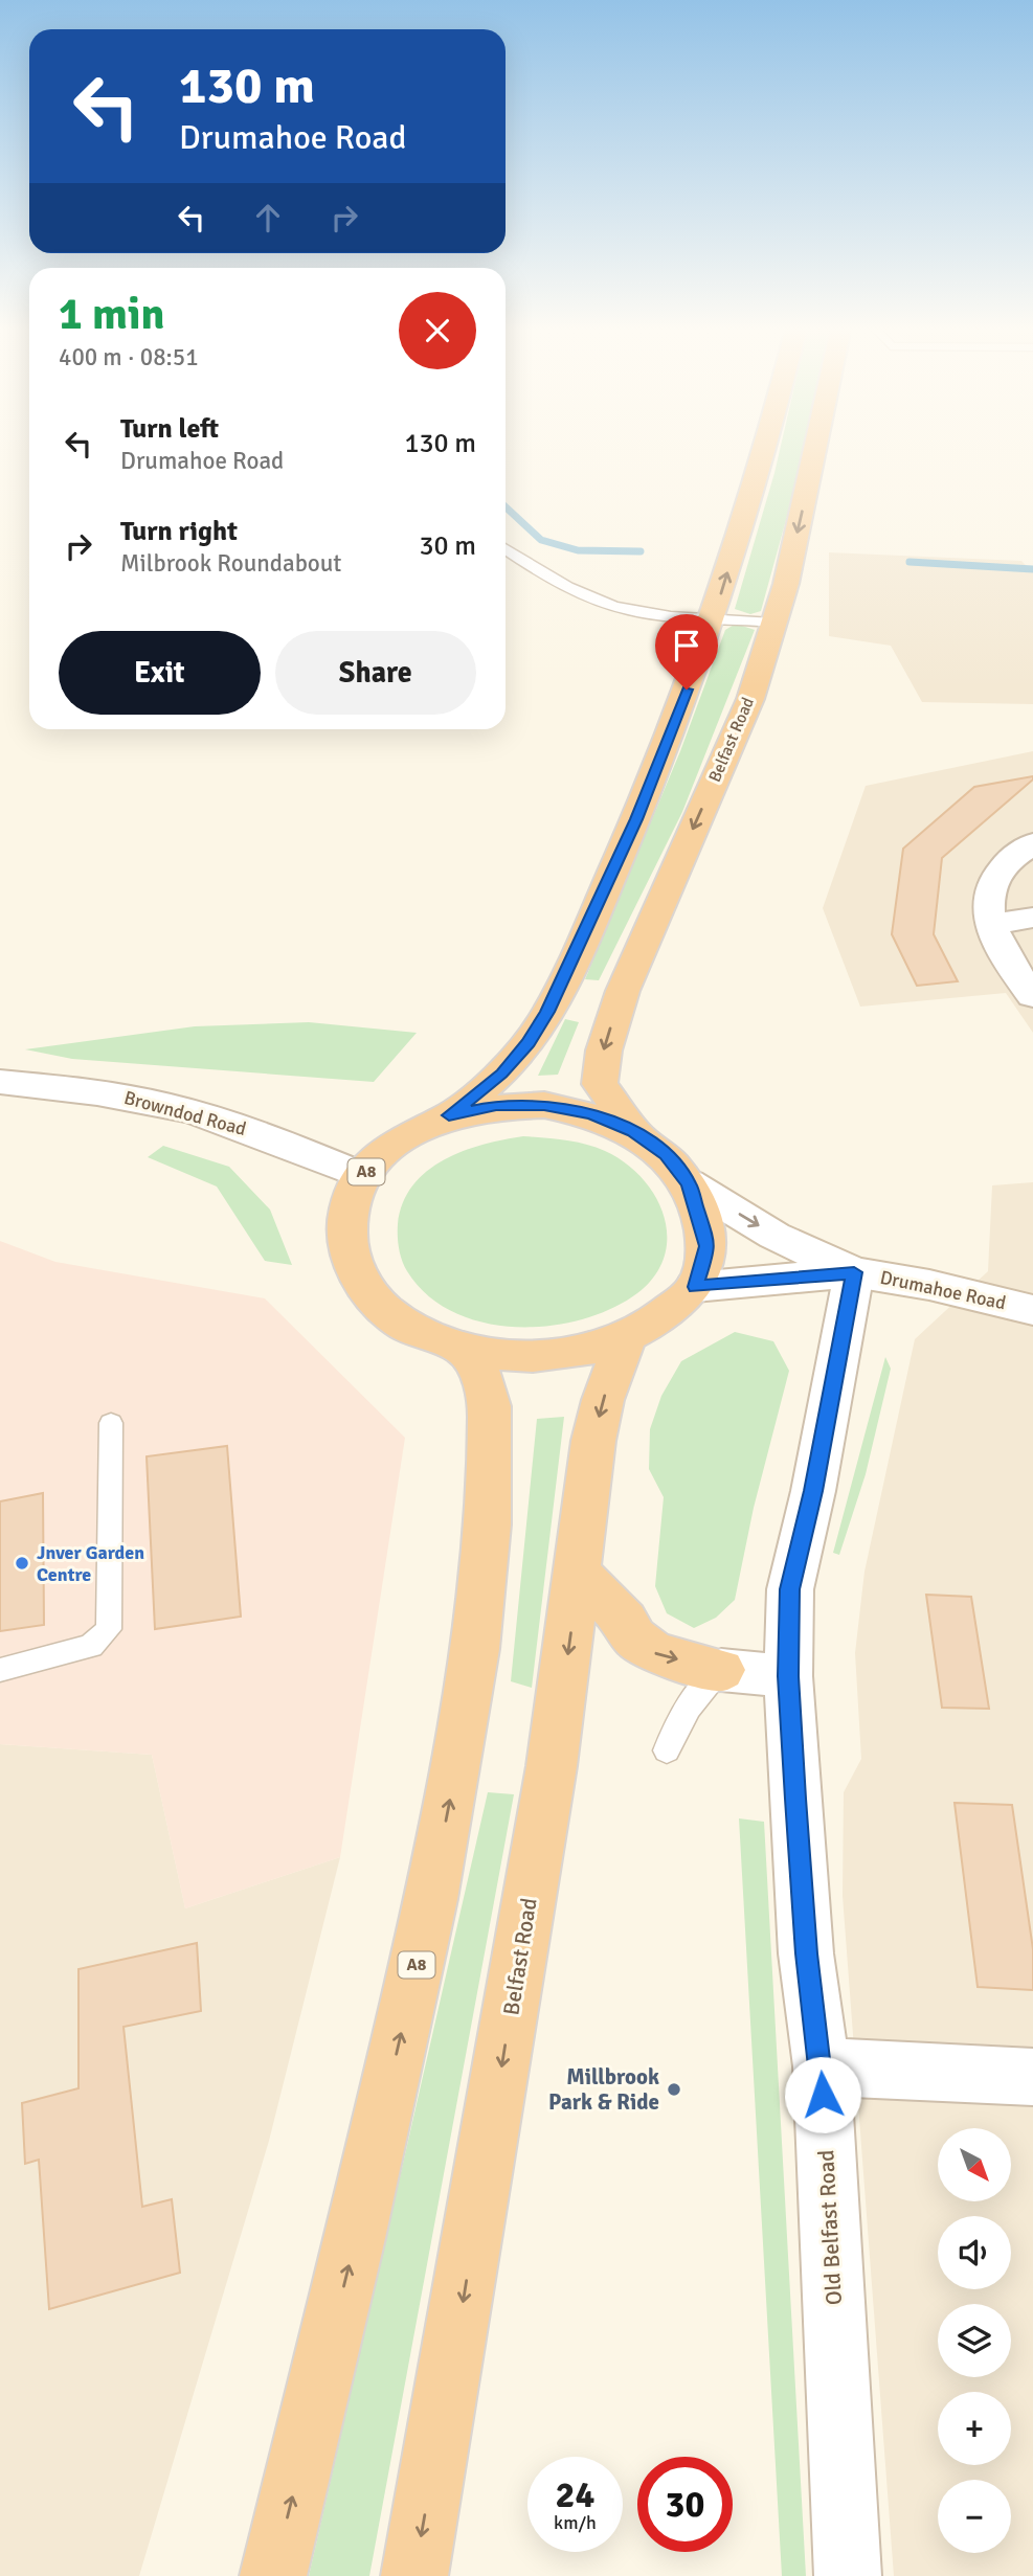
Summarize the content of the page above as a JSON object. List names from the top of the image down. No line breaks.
{"streets":{"highway":["Belfast Road","A8"],"street":["Browndod Road","Drumahoe Road","Old Belfast Road"]},"crossings":[["Belfast Road","A8"],["Browndod Road","A8"],["A8","Drumahoe Road"],["Drumahoe Road","Old Belfast Road"]],"one_way":["Drumahoe Road"],"places":["Jnver Garden Centre","Millbrook Park & Ride"],"north":"bottom right","page":{"turn":["130 m","Drumahoe Road"],"heading":["1 min","400 m · 08:51"],"list":[{"name":"Turn left","note":"Drumahoe Road","value":"130 m"},{"name":"Turn right","note":"Milbrook Roundabout","value":"30 m"}],"buttons":["Exit","Share"],"map_buttons":["+","−"],"speed":"24 km/h","limit":"30"}}
